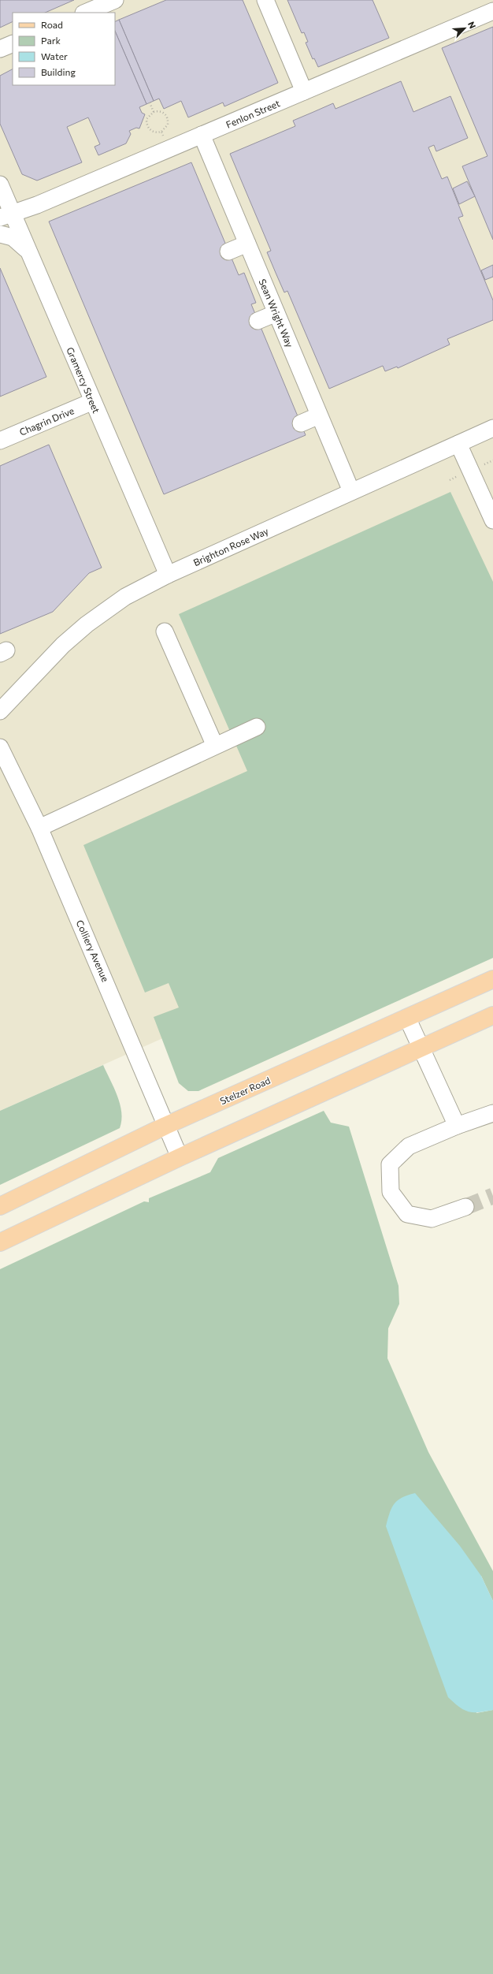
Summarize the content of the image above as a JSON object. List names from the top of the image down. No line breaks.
{"streets":{"main road":["Stelzer Road"],"street":["Fenlon Street","Sean Wright Way","Gramercy Street","Chagrin Drive","Brighton Rose Way","Colliery Avenue"]},"crossings":[["Fenlon Street","Sean Wright Way"],["Fenlon Street","Gramercy Street"],["Sean Wright Way","Brighton Rose Way"],["Gramercy Street","Chagrin Drive"],["Gramercy Street","Brighton Rose Way"],["Colliery Avenue","Stelzer Road"]],"legend":["Road","Park","Water","Building"],"north":"top right"}
